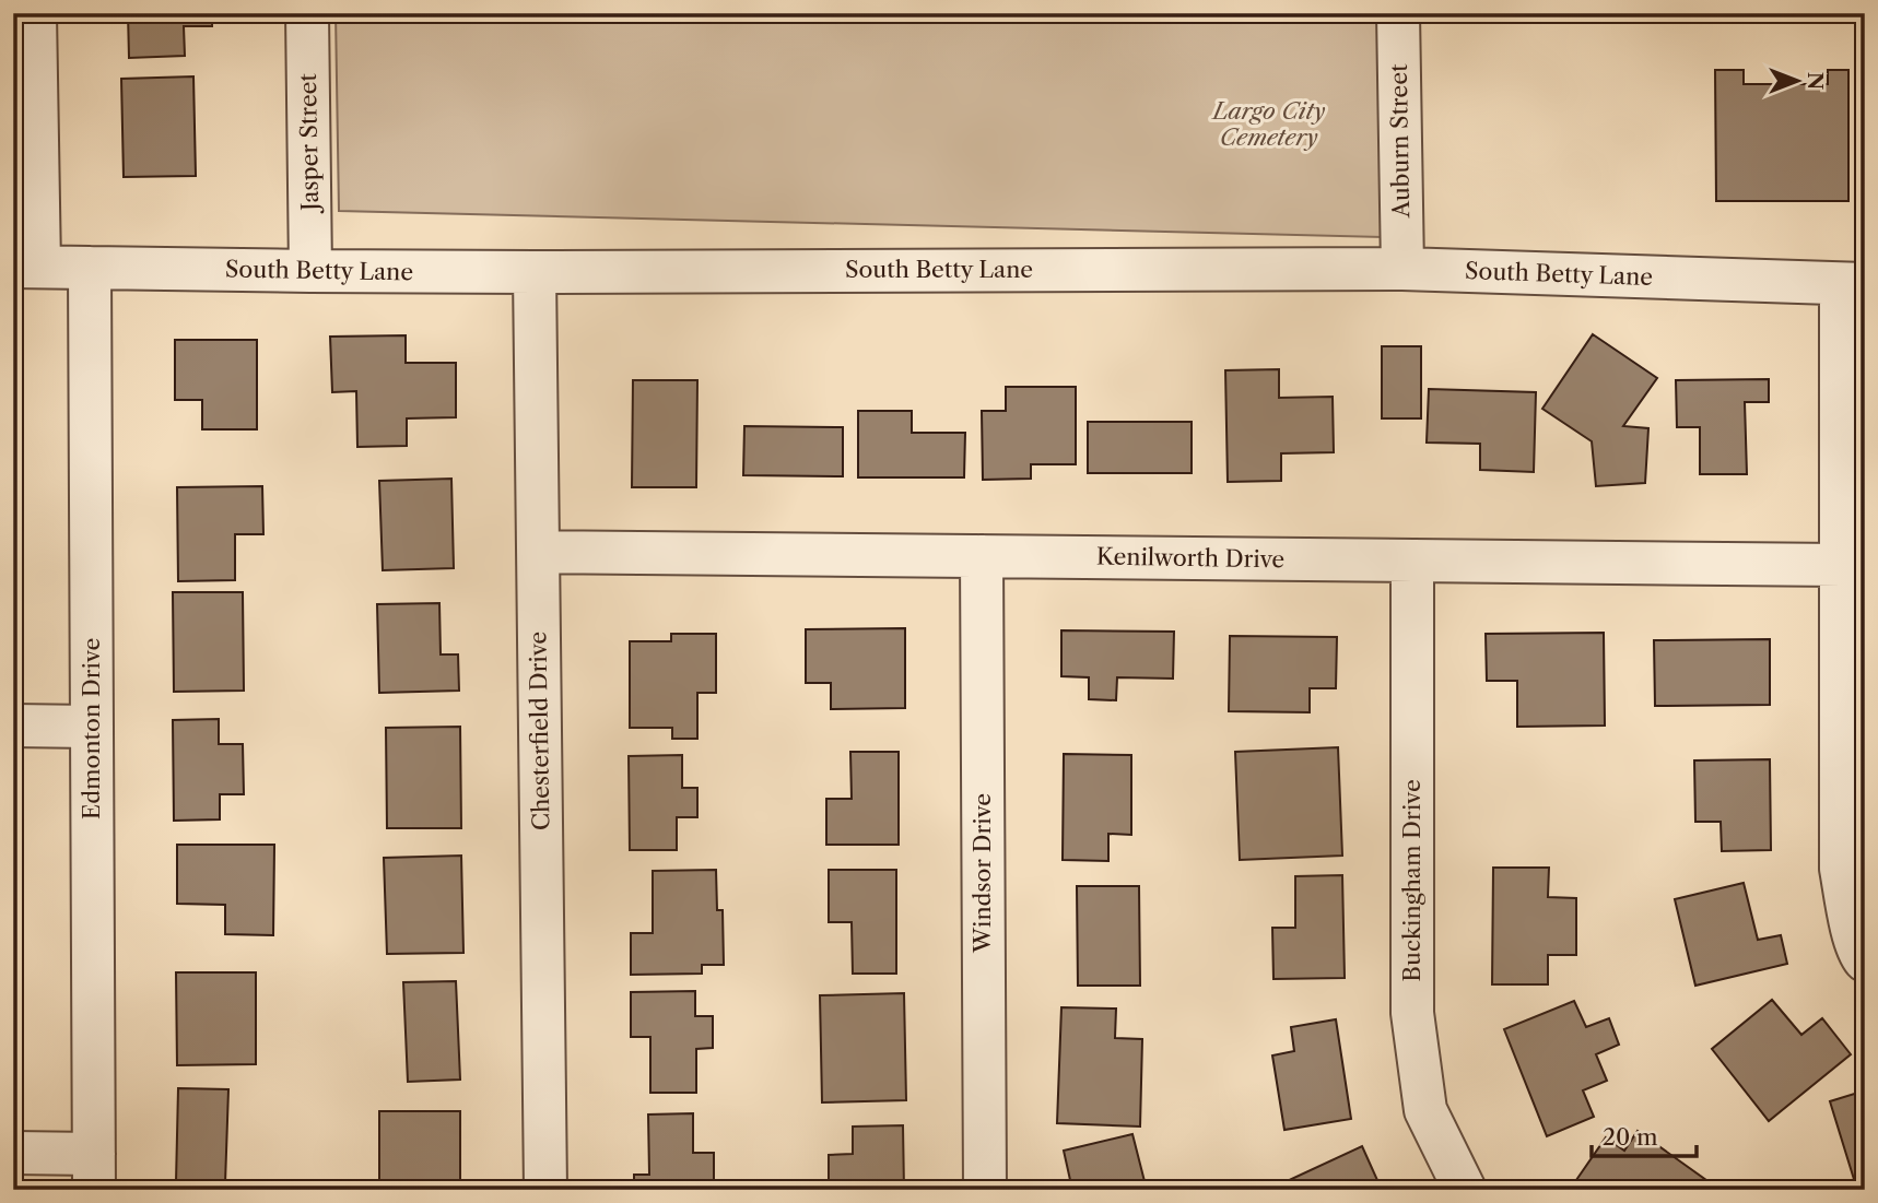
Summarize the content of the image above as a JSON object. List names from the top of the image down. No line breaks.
{"streets":{"street":["Auburn Street","Jasper Street","South Betty Lane","Kenilworth Drive","Edmonton Drive","Chesterfield Drive","Windsor Drive","Buckingham Drive"]},"crossings":[["Auburn Street","South Betty Lane"],["Jasper Street","South Betty Lane"],["South Betty Lane","Edmonton Drive"],["South Betty Lane","Chesterfield Drive"],["Kenilworth Drive","Chesterfield Drive"],["Kenilworth Drive","Windsor Drive"],["Kenilworth Drive","Buckingham Drive"]],"parks":["Largo City Cemetery"],"scale_bar":"20 m","north":"right"}
